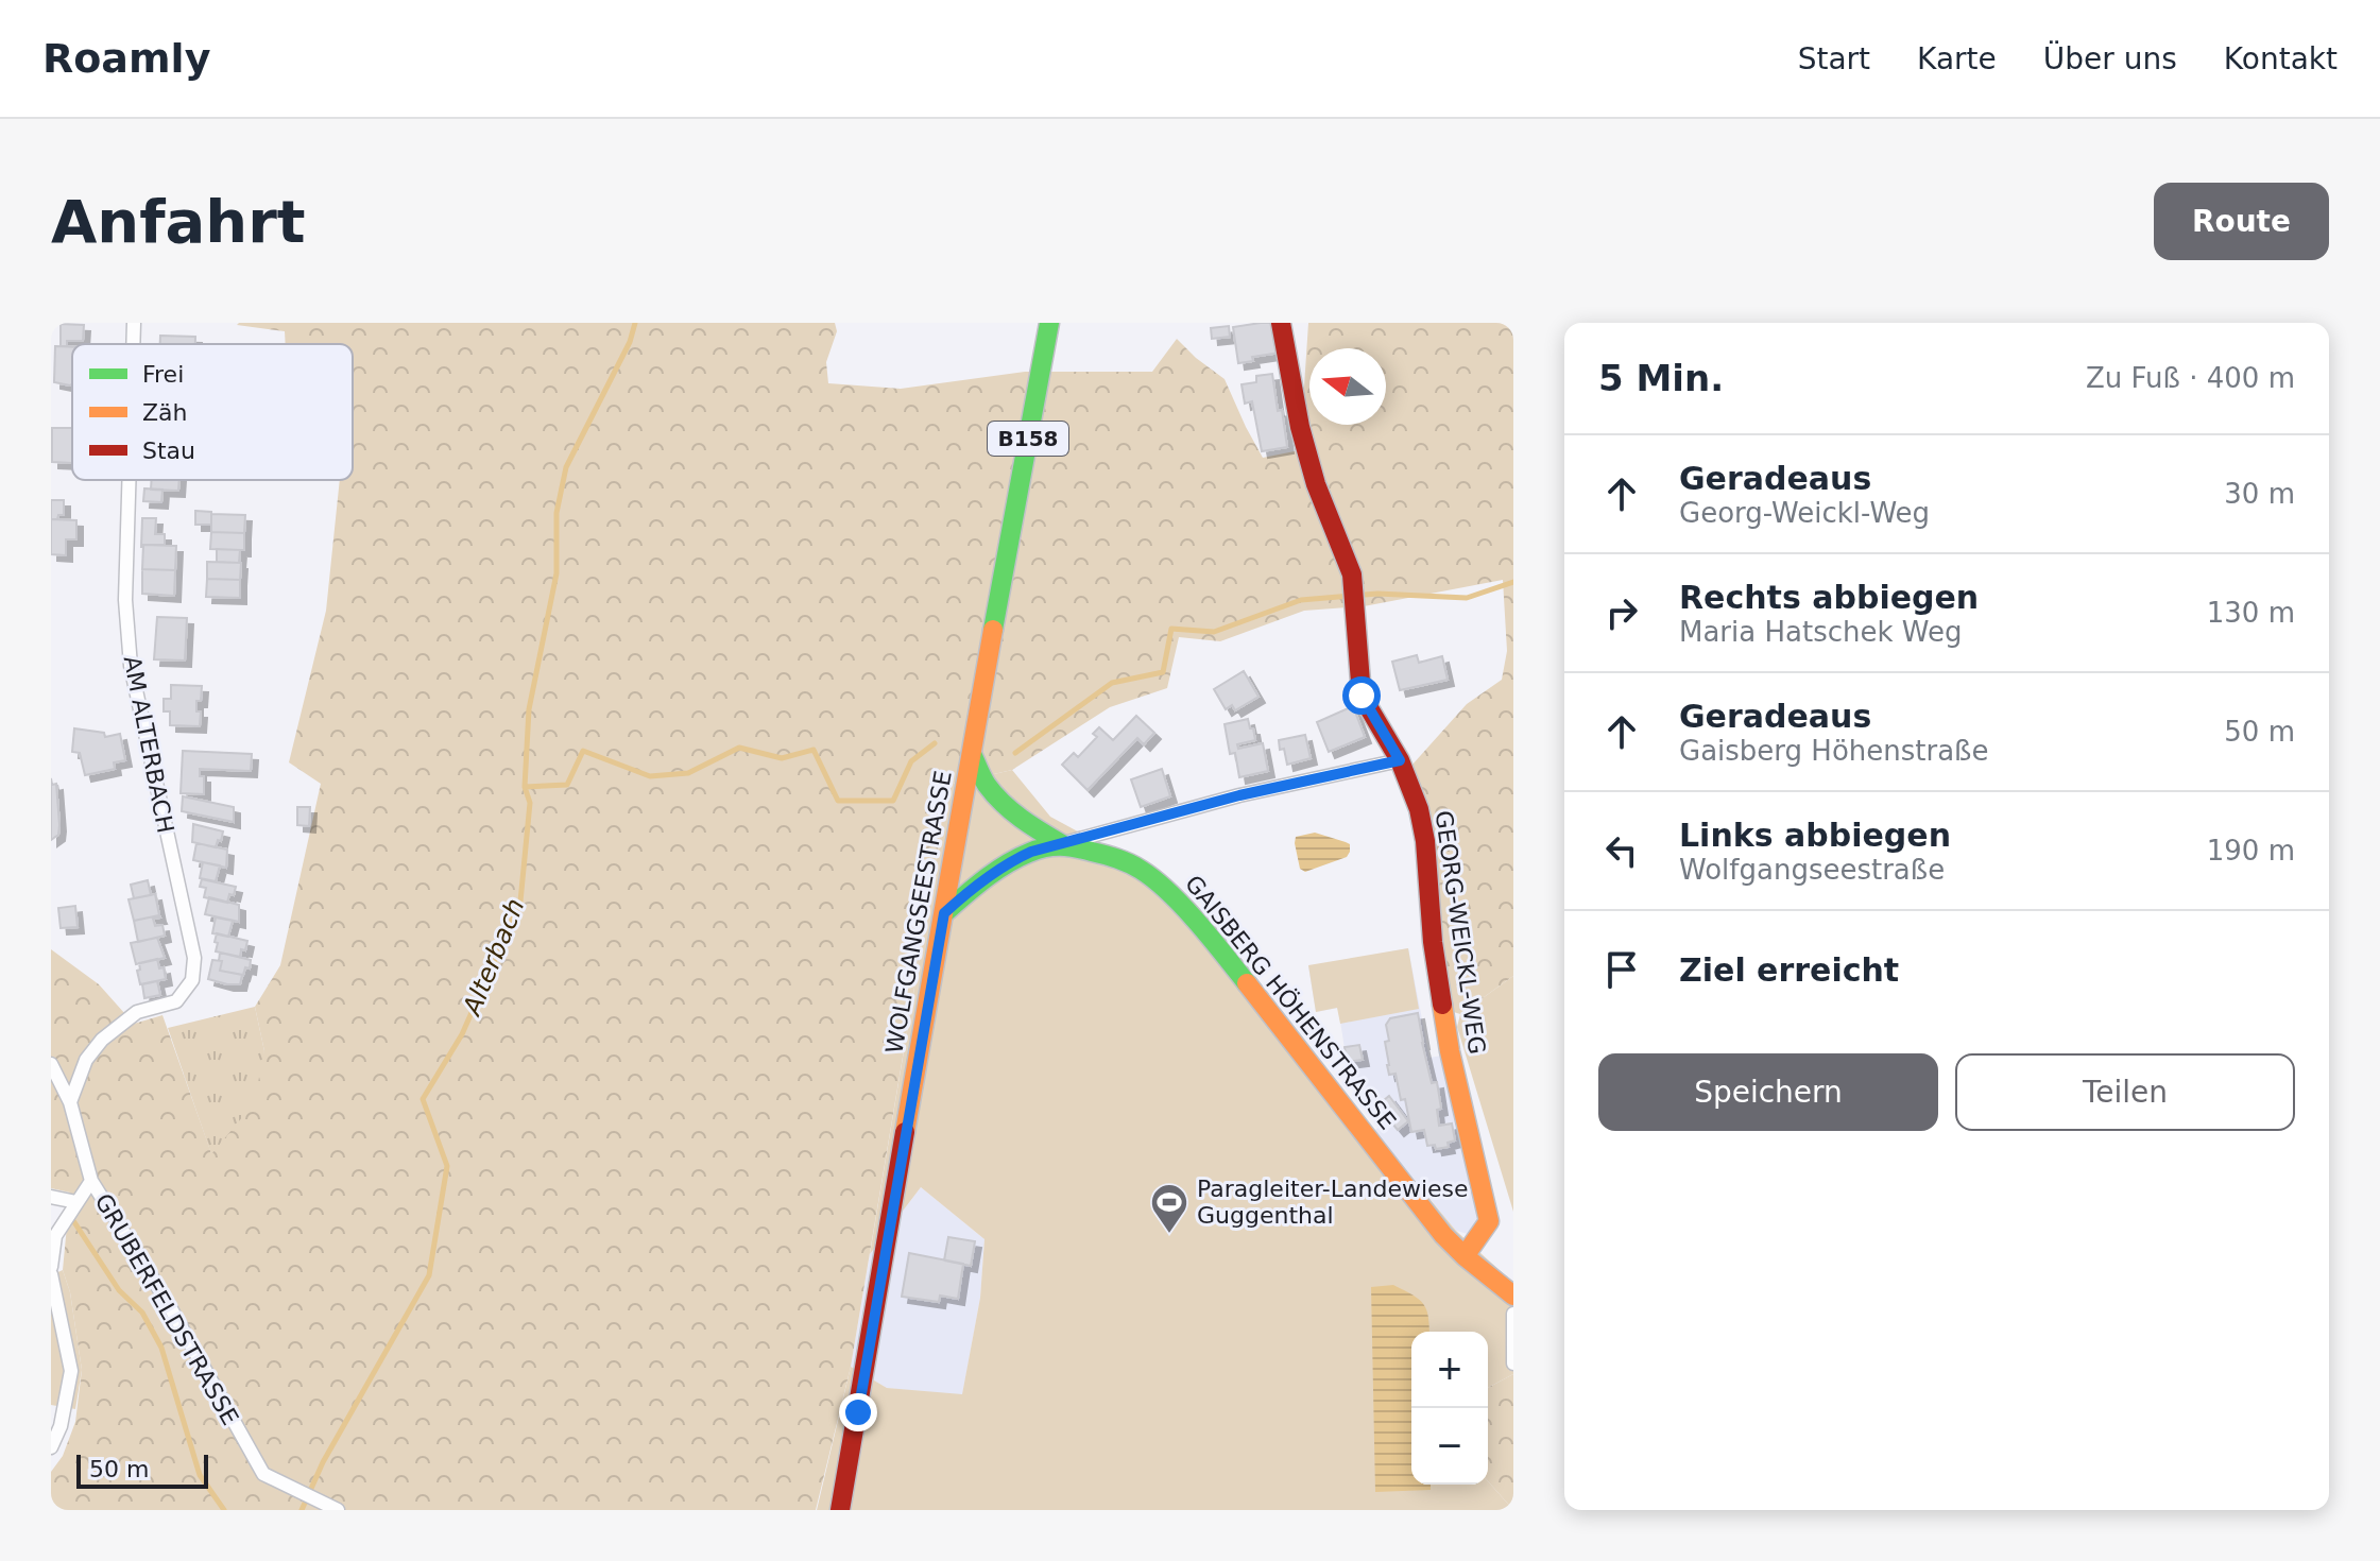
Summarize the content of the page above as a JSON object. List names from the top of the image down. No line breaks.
{"streets":{"main road":["B158","WOLFGANGSEESTRASSE","GEORG-WEICKL-WEG","GAISBERG HÖHENSTRASSE"],"street":["AM ALTERBACH","GRUBERFELDSTRASSE"]},"crossings":[["AM ALTERBACH","GRUBERFELDSTRASSE"],["GEORG-WEICKL-WEG","GAISBERG HÖHENSTRASSE"]],"water":["Alterbach"],"places":{"sports":["Paragleiter-Landewiese Guggenthal"]},"legend":["Frei","Zäh","Stau"],"scale_bar":"50 m","north":"left","page":{"header":"Roamly","nav":["Start","Karte","Über uns","Kontakt"],"buttons":["Route",["Speichern","Teilen"]],"title":"Anfahrt","heading":["5 Min.","Zu Fuß · 400 m"],"list":[["Geradeaus","Georg-Weickl-Weg","30 m"],["Rechts abbiegen","Maria Hatschek Weg","130 m"],["Geradeaus","Gaisberg Höhenstraße","50 m"],["Links abbiegen","Wolfgangseestraße","190 m"],"Ziel erreicht"],"map_buttons":["+","−"],"scale":"50 m"}}
